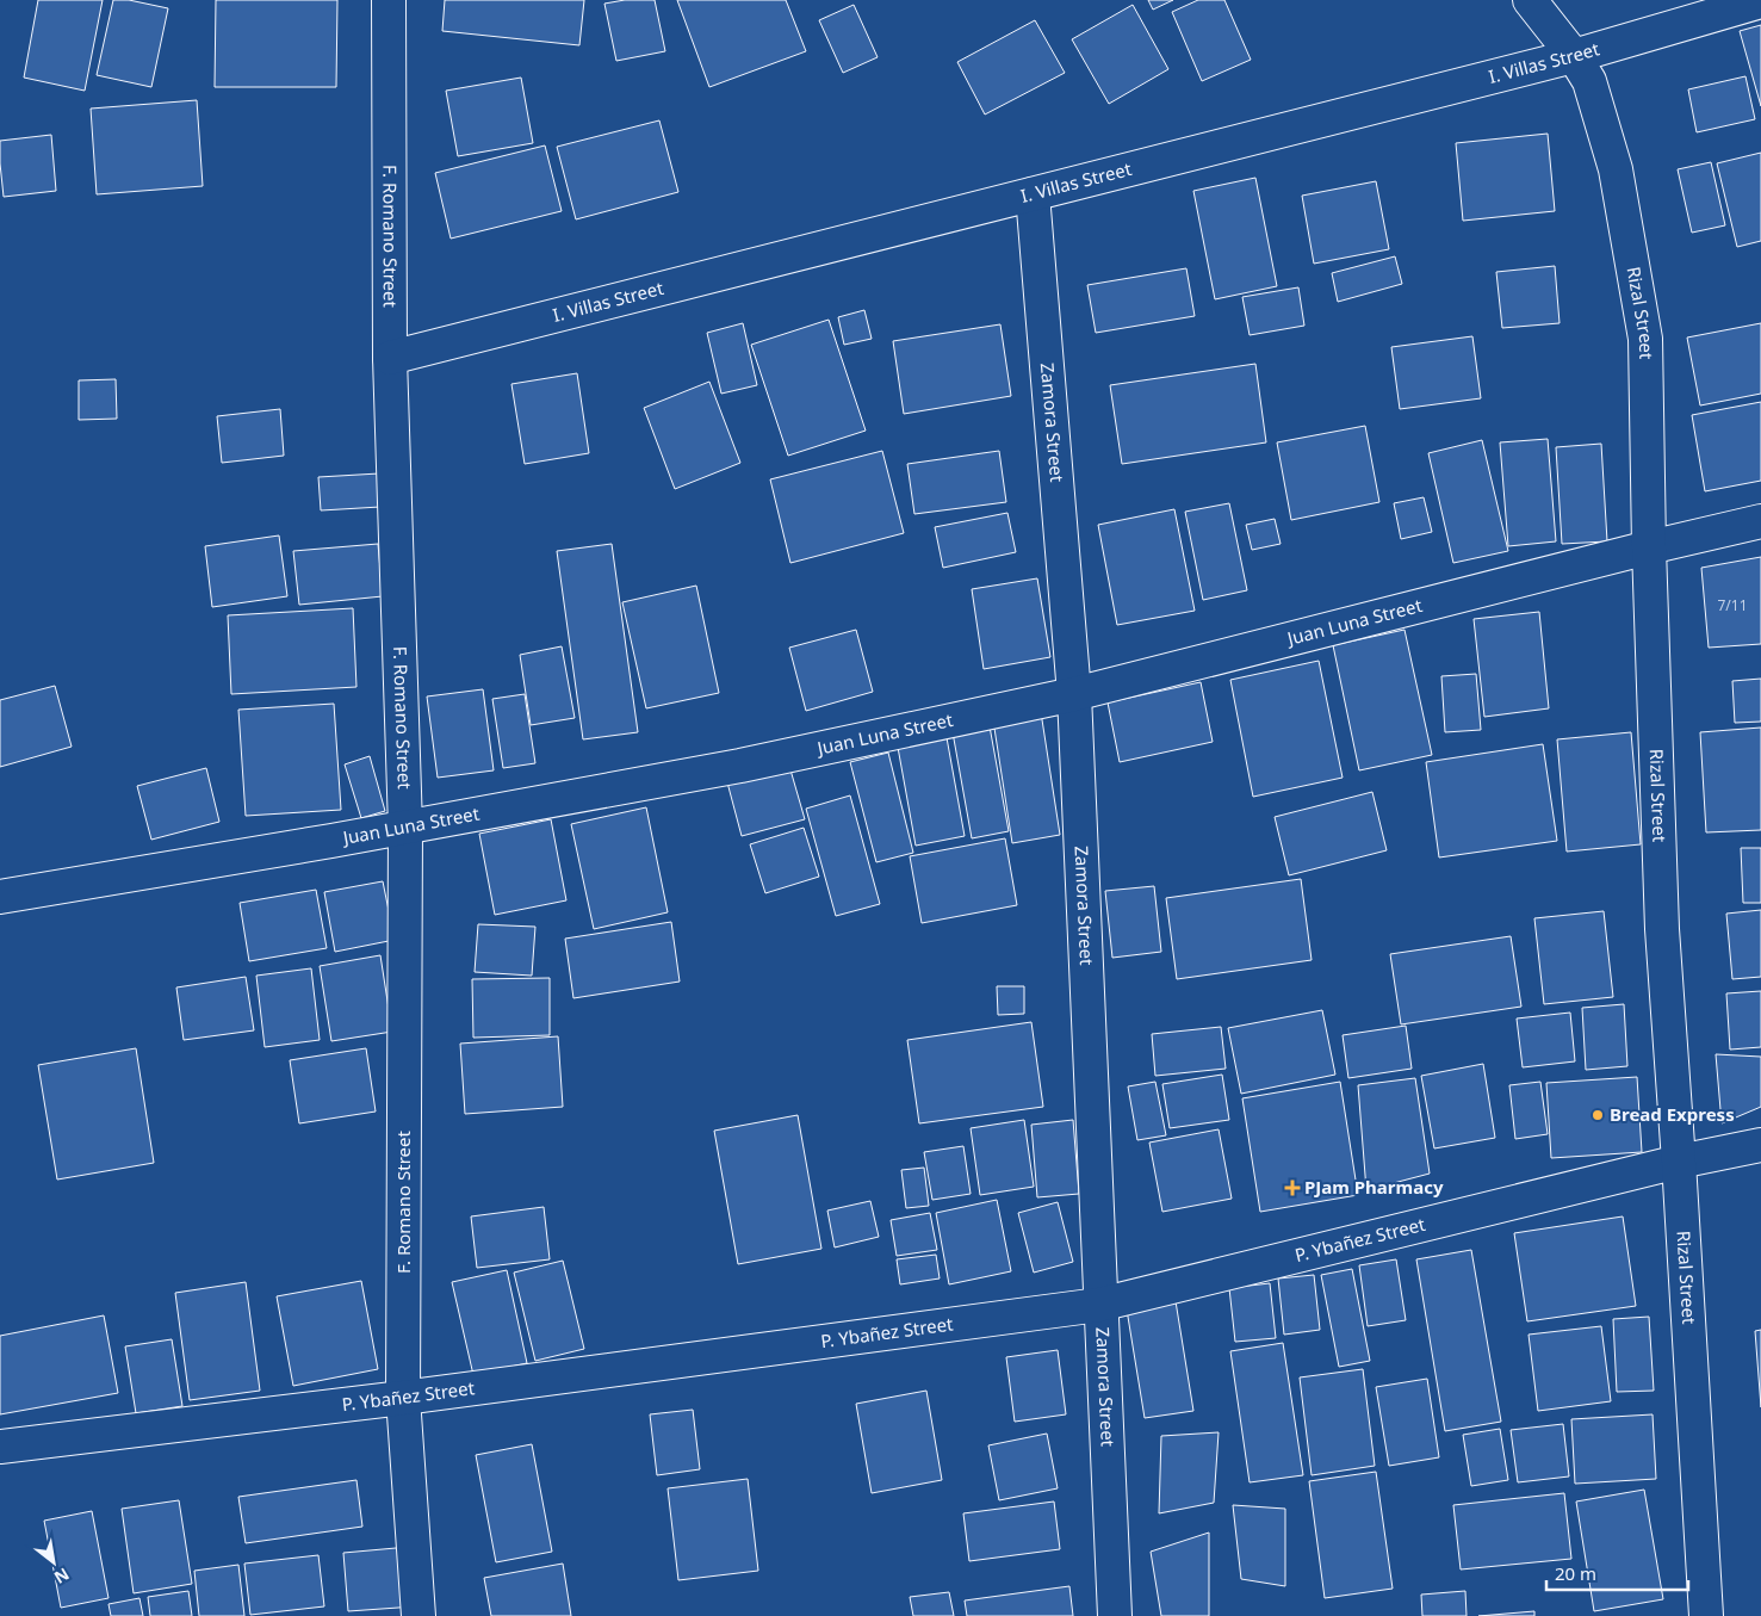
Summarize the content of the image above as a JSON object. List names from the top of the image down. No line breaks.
{"streets":{"street":["I. Villas Street","F. Romano Street","Rizal Street","Zamora Street","Juan Luna Street","P. Ybañez Street"]},"crossings":[["I. Villas Street","F. Romano Street"],["I. Villas Street","Rizal Street"],["I. Villas Street","Zamora Street"],["F. Romano Street","Juan Luna Street"],["F. Romano Street","P. Ybañez Street"],["Rizal Street","Juan Luna Street"],["Rizal Street","P. Ybañez Street"],["Zamora Street","Juan Luna Street"],["Zamora Street","P. Ybañez Street"]],"places":{"other":["Bread Express"],"health":["PJam Pharmacy"]},"house_numbers":["7/11"],"scale_bar":"20 m","north":"bottom right"}
